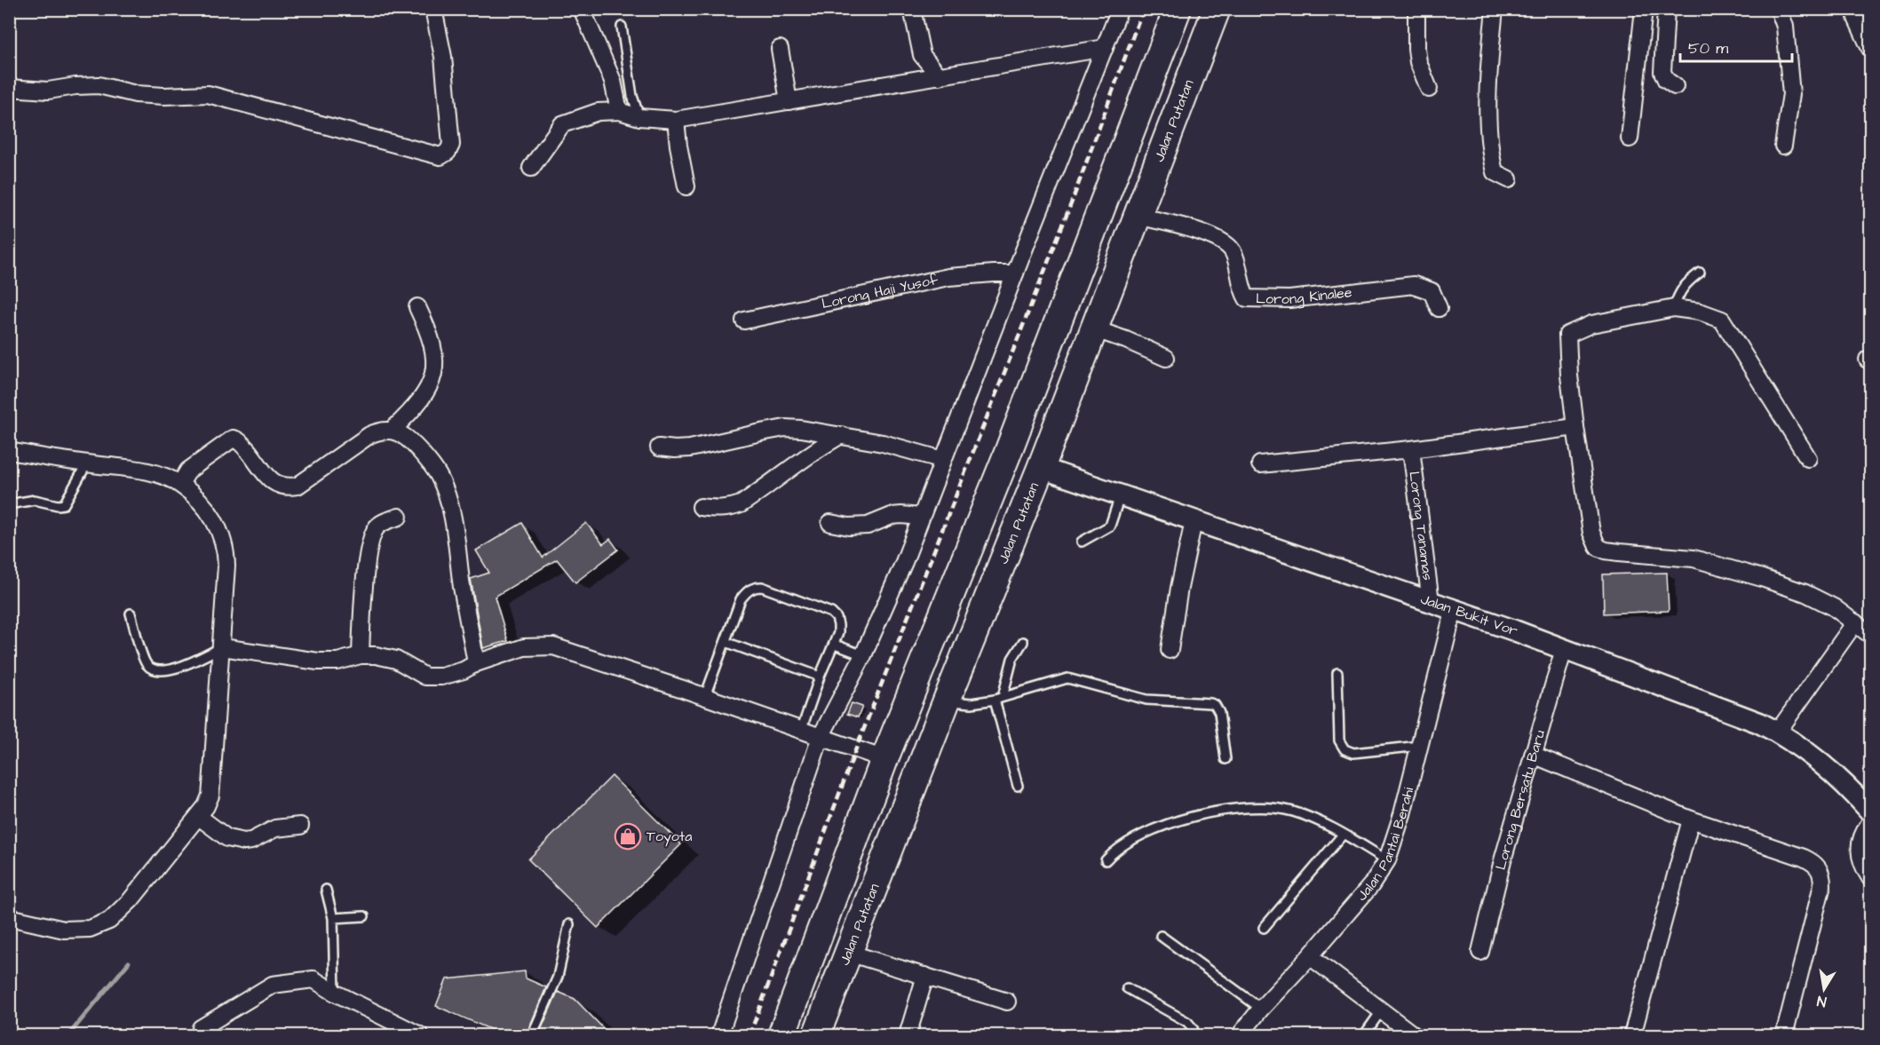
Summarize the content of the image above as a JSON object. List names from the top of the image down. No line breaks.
{"streets":{"highway":["Jalan Putatan"],"street":["Lorong Haji Yusof","Lorong Kinalee","Lorong Tanamas","Jalan Bukit Vor","Lorong Bersatu Baru","Jalan Pantai Berahi"]},"crossings":[["Jalan Putatan","Lorong Kinalee"],["Jalan Putatan","Jalan Bukit Vor"],["Lorong Tanamas","Jalan Bukit Vor"],["Jalan Bukit Vor","Lorong Bersatu Baru"],["Jalan Bukit Vor","Jalan Pantai Berahi"]],"places":{"shop":["Toyota"]},"scale_bar":"50 m","north":"bottom"}
